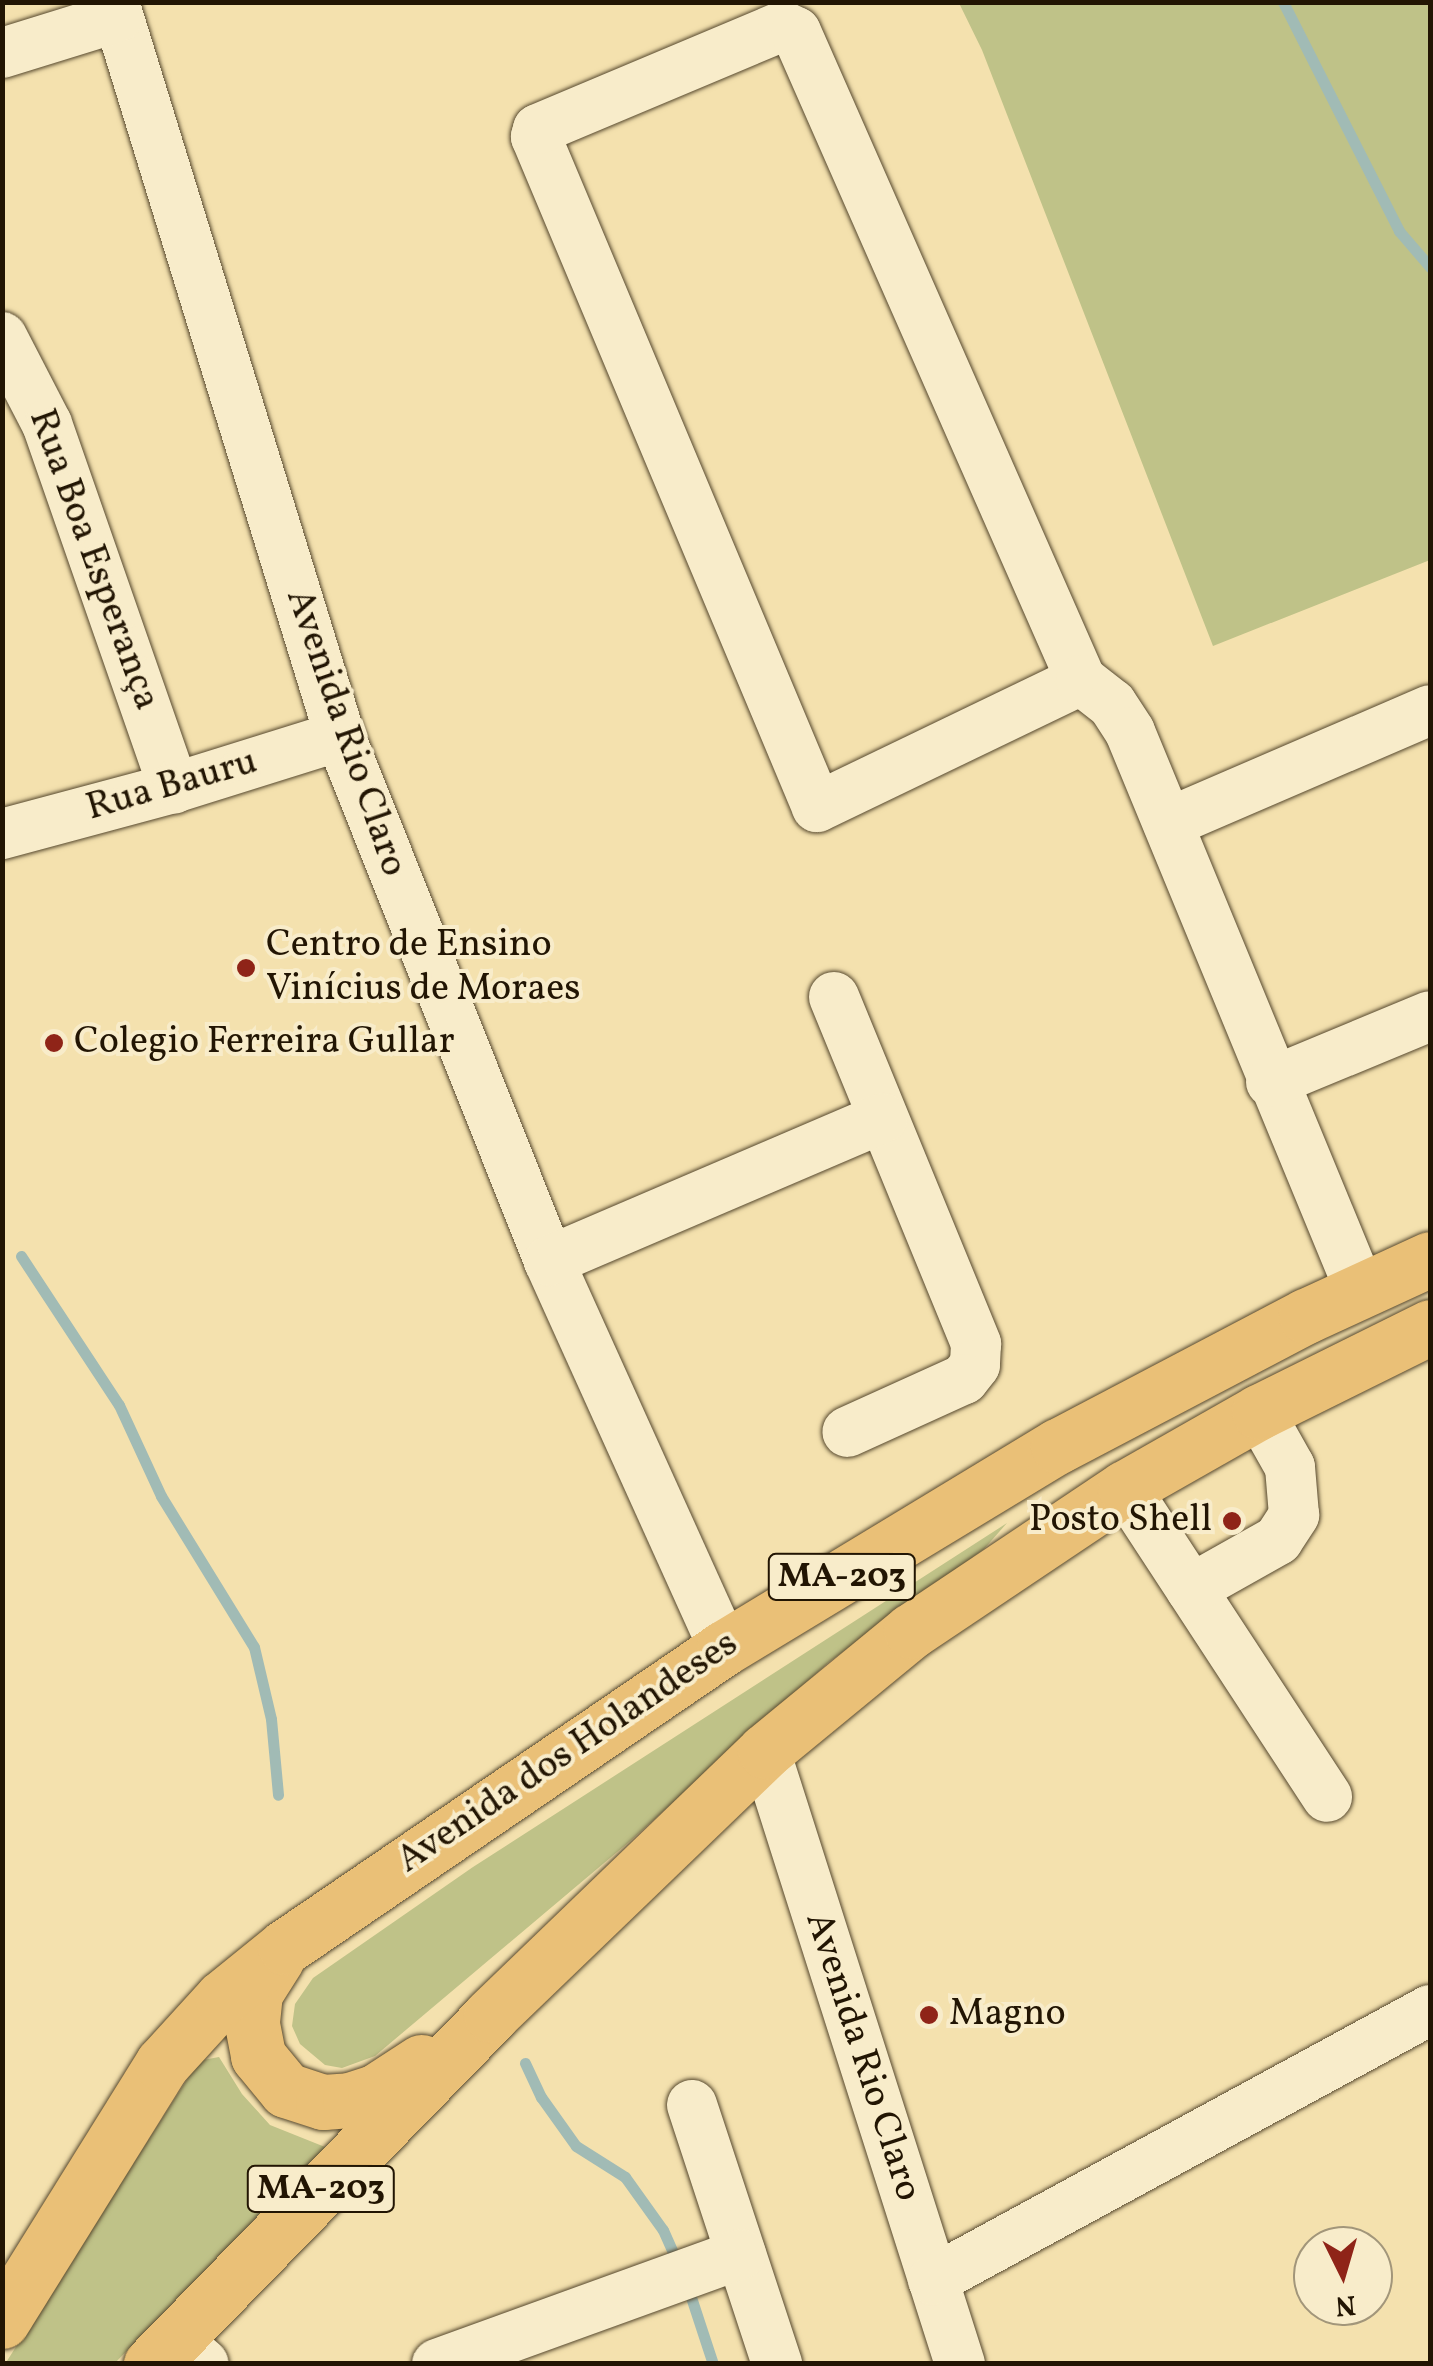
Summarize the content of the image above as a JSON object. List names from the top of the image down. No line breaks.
{"streets":{"main road":["MA-203","Avenida dos Holandeses"],"street":["Rua Boa Esperança","Avenida Rio Claro","Rua Bauru"]},"crossings":[["Rua Boa Esperança","Rua Bauru"],["Avenida Rio Claro","Rua Bauru"],["Avenida Rio Claro","MA-203"],["Avenida Rio Claro","Avenida dos Holandeses"]],"places":["Centro de Ensino Vinícius de Moraes","Colegio Ferreira Gullar","Posto Shell","Magno"],"north":"bottom"}
